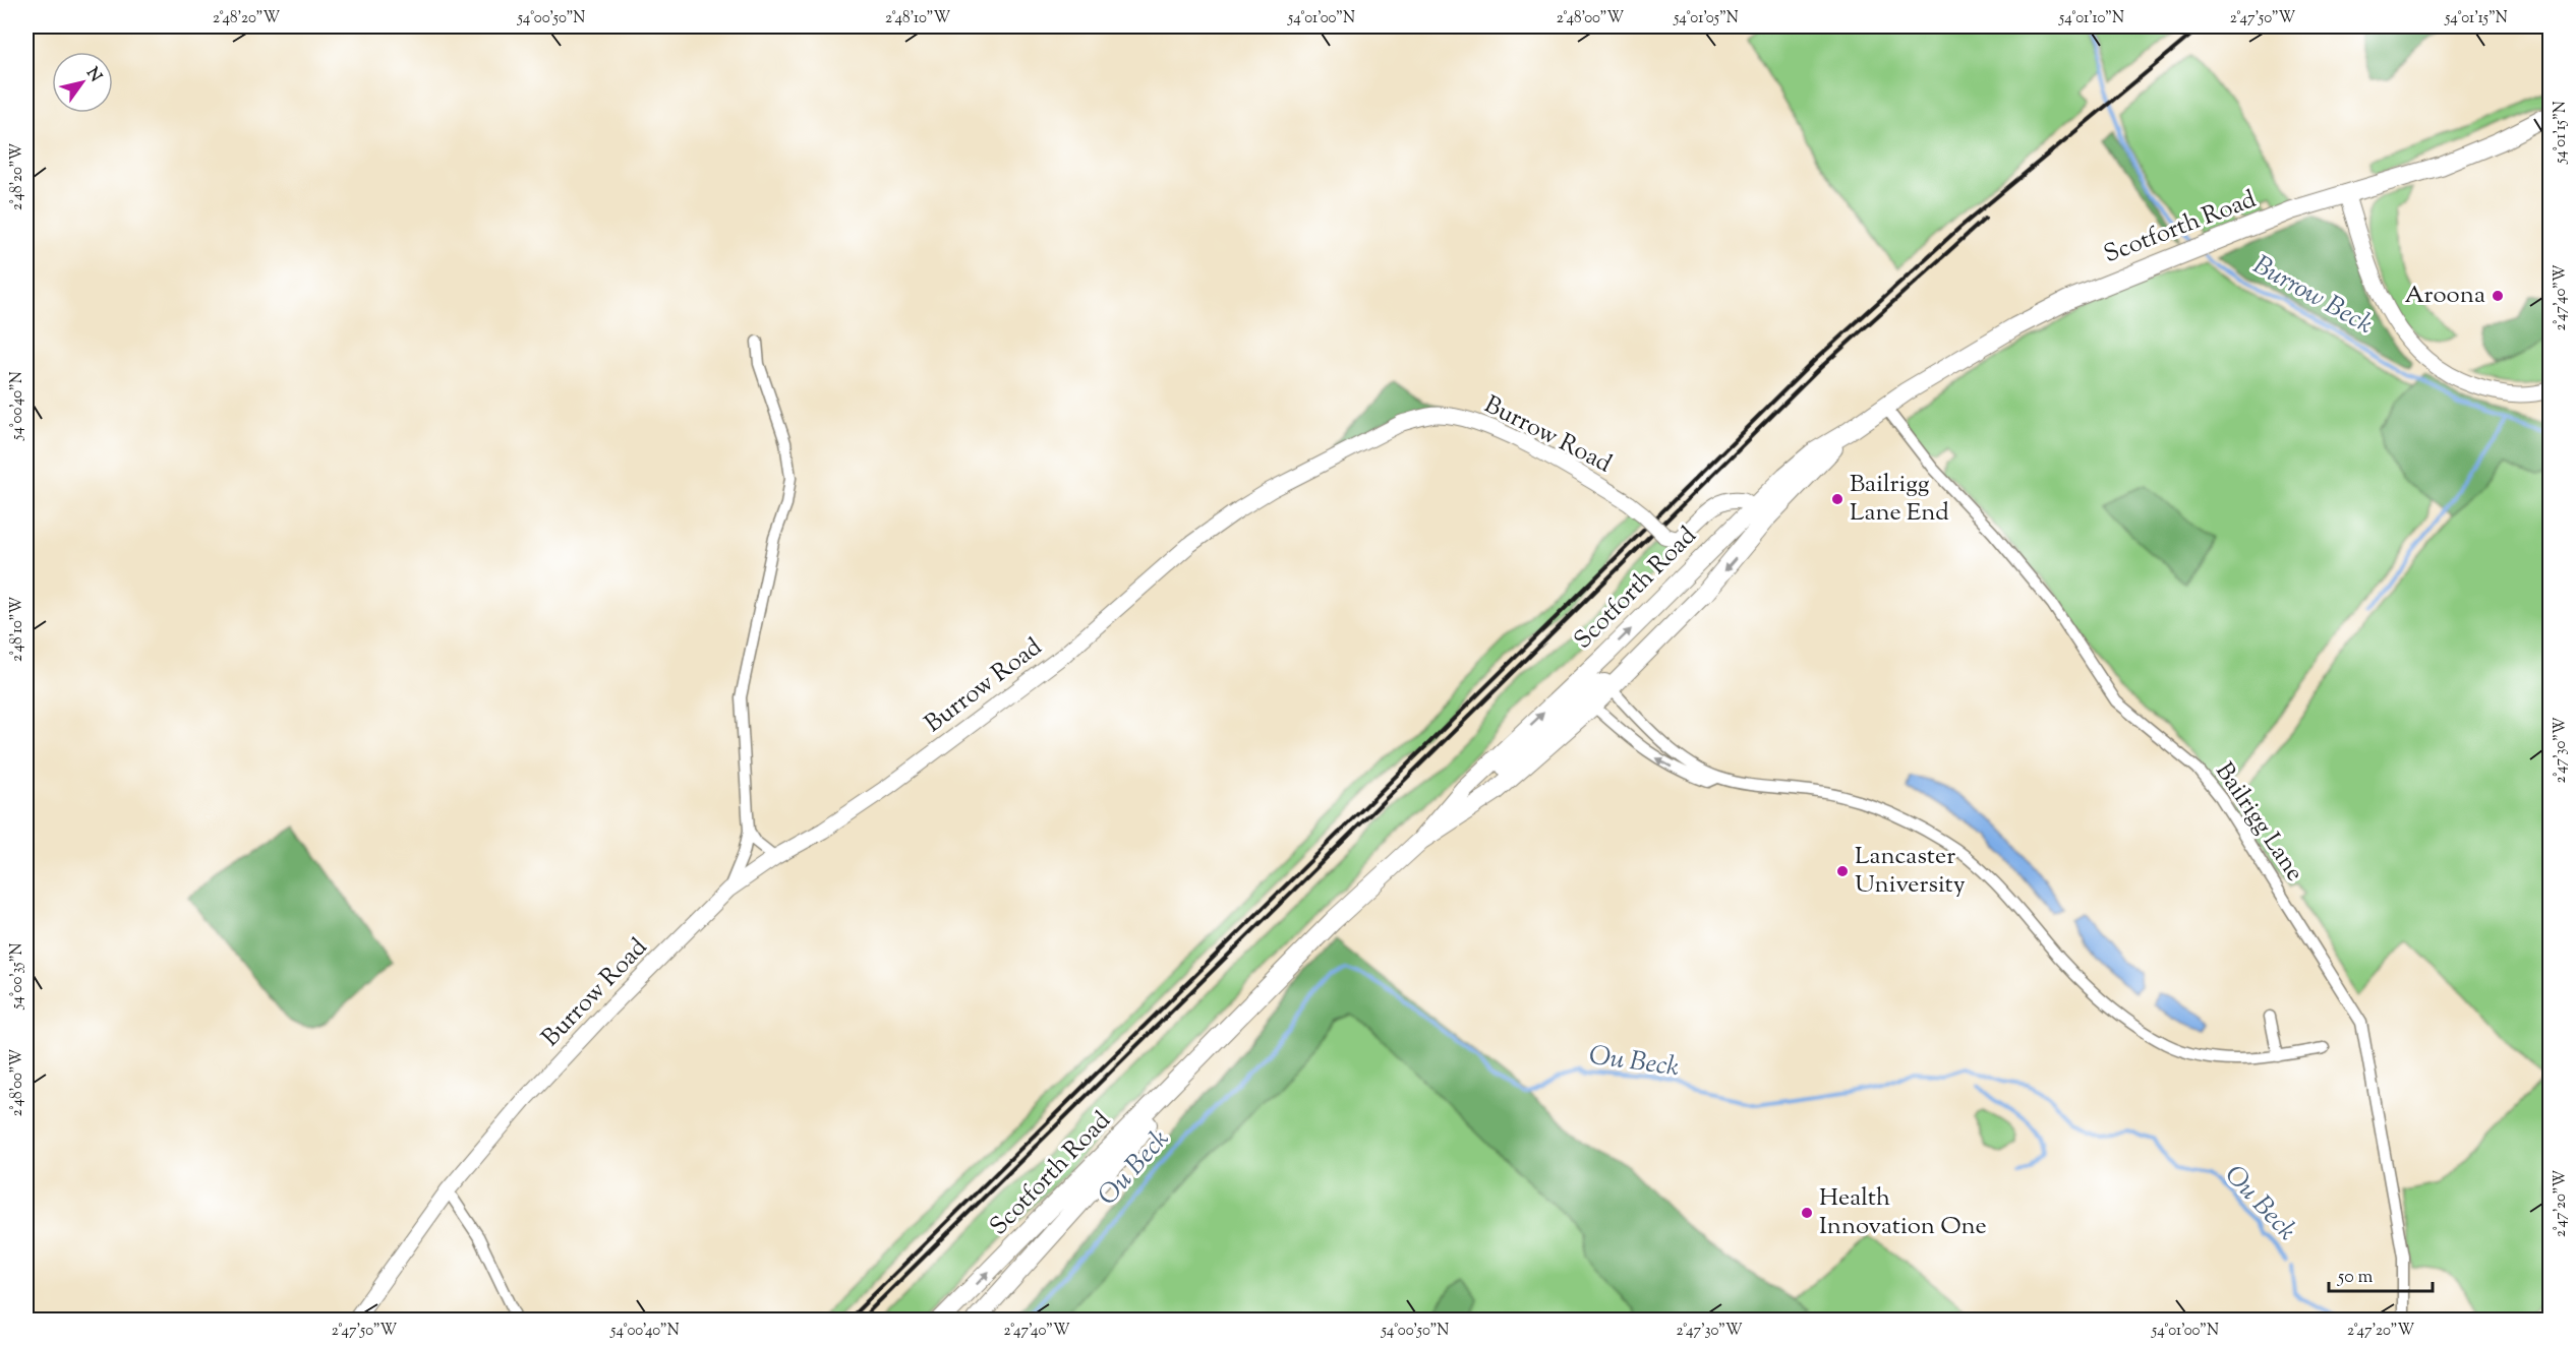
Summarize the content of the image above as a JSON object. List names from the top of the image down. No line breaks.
{"streets":{"main road":["Scotforth Road"],"street":["Burrow Road","Bailrigg Lane"]},"crossings":[["Scotforth Road","Burrow Road"],["Scotforth Road","Bailrigg Lane"]],"water":["Burrow Beck","Ou Beck"],"places":["Aroona","Bailrigg Lane End","Lancaster University","Health Innovation One"],"scale_bar":"50 m","north":"top right","coordinates":["2°48'20\"W","54°00'50\"N","2°48'10\"W","54°01'00\"N","2°48'00\"W","54°01'05\"N","54°01'10\"N","2°47'50\"W","54°01'15\"N","2°47'40\"W","54°00'40\"N","2°47'30\"W","54°00'35\"N","2°47'20\"W"]}
